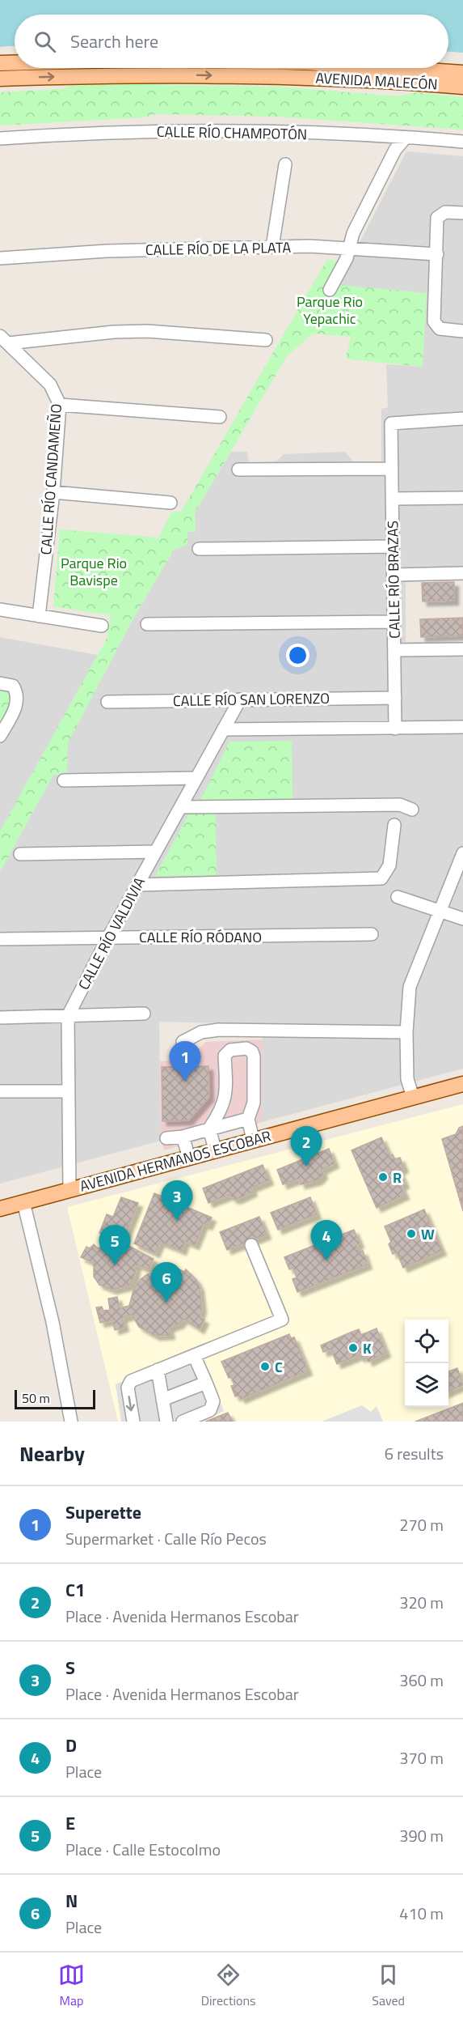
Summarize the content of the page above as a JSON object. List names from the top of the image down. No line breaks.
{"streets":{"main road":["AVENIDA MALECÓN","AVENIDA HERMANOS ESCOBAR"],"street":["CALLE RÍO CHAMPOTÓN","CALLE RÍO DE LA PLATA","CALLE RÍO CANDAMEÑO","CALLE RÍO BRAZAS","CALLE RÍO SAN LORENZO","CALLE RÍO VALDIVIA","CALLE RÍO RÓDANO"]},"crossings":[["CALLE RÍO BRAZAS","CALLE RÍO SAN LORENZO"],["CALLE RÍO SAN LORENZO","CALLE RÍO VALDIVIA"],["CALLE RÍO VALDIVIA","CALLE RÍO RÓDANO"],["CALLE RÍO VALDIVIA","AVENIDA HERMANOS ESCOBAR"]],"one_way":["AVENIDA MALECÓN"],"parks":["Parque Rio Yepachic","Parque Rio Bavispe"],"places":["R","W","K","C"],"scale_bar":"50 m","page":{"search":"Search here","pins":["1","2","3","4","5","6"],"scale":"50 m","heading":["Nearby","6 results"],"list":[{"mark":"1","name":"Superette","note":"Supermarket · Calle Río Pecos","value":"270 m"},{"mark":"2","name":"C1","note":"Place · Avenida Hermanos Escobar","value":"320 m"},{"mark":"3","name":"S","note":"Place · Avenida Hermanos Escobar","value":"360 m"},{"mark":"4","name":"D","note":"Place","value":"370 m"},{"mark":"5","name":"E","note":"Place · Calle Estocolmo","value":"390 m"},{"mark":"6","name":"N","note":"Place","value":"410 m"}],"nav":["Map","Directions","Saved"]}}
